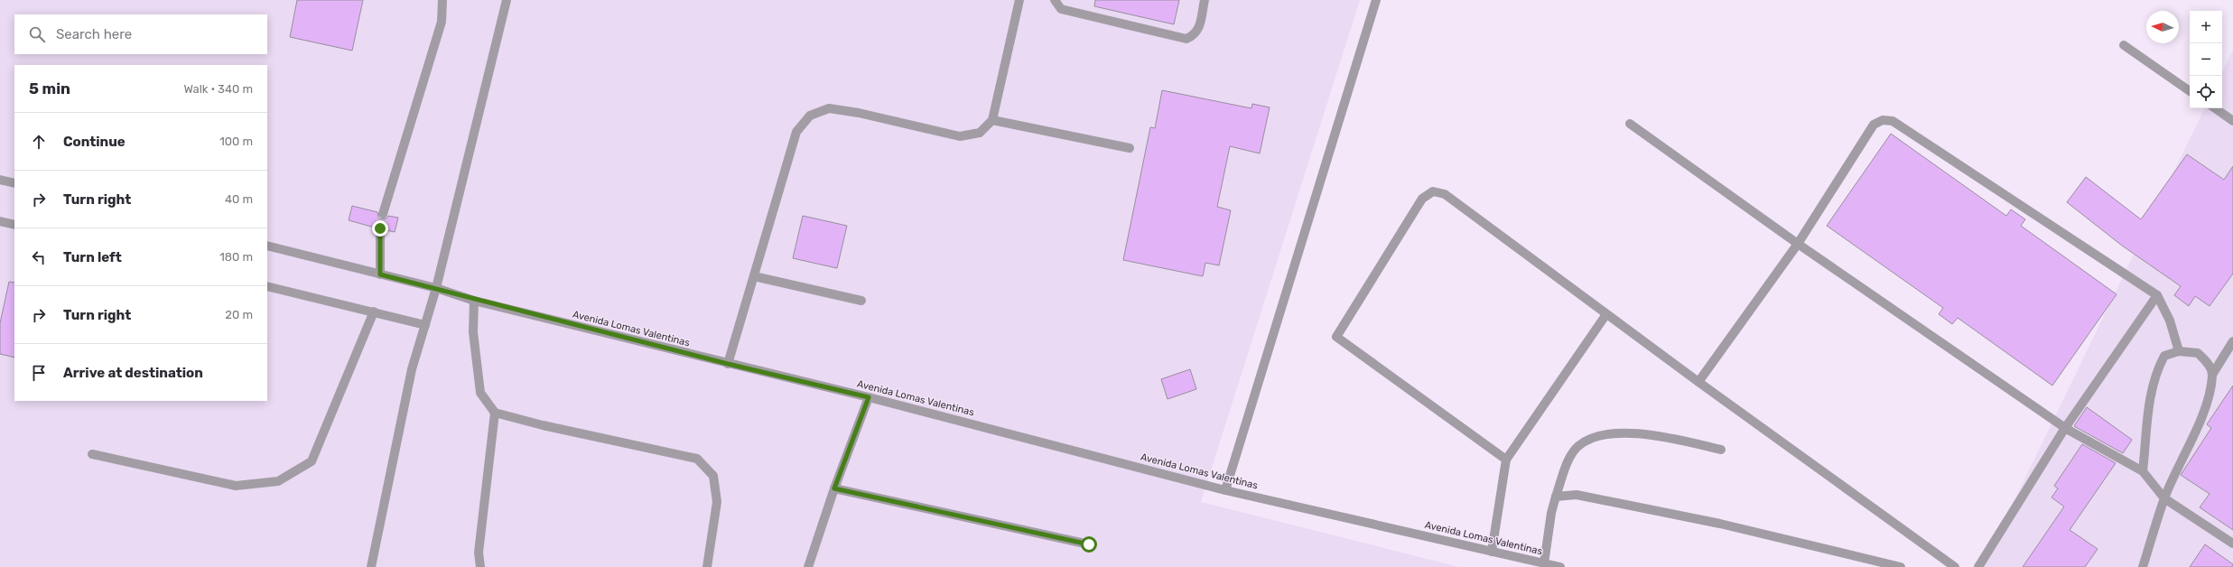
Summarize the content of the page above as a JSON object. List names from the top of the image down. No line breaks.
{"streets":{"street":["Avenida Lomas Valentinas"]},"north":"left","page":{"map_buttons":["+","−"],"search":"Search here","heading":["5 min","Walk · 340 m"],"list":[["Continue","100 m"],["Turn right","40 m"],["Turn left","180 m"],["Turn right","20 m"],"Arrive at destination"]}}
